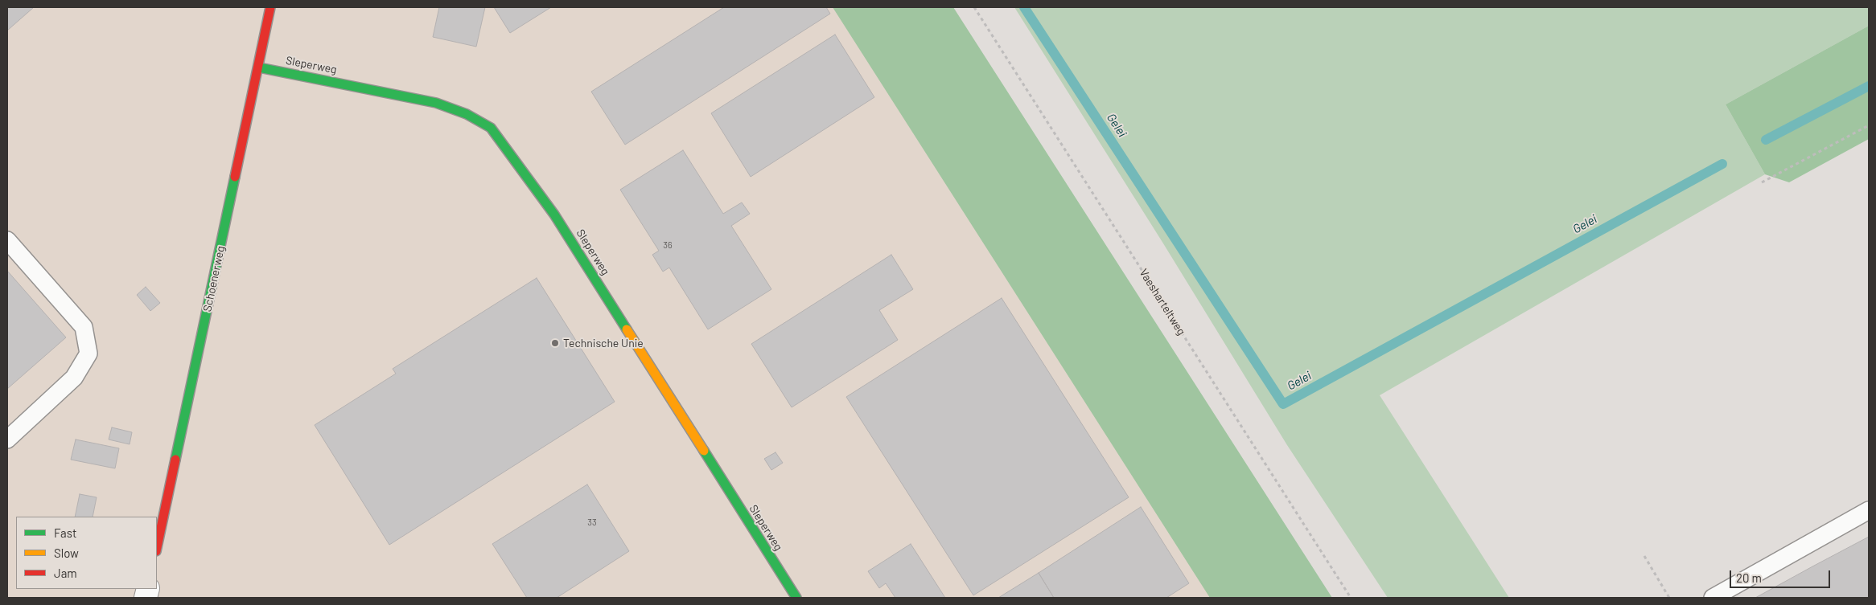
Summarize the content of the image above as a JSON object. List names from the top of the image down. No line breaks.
{"streets":{"street":["Sleperweg","Schoenerweg"],"path":["Vaesharteltweg"]},"crossings":[["Sleperweg","Schoenerweg"]],"water":["Gelei"],"places":["Technische Unie"],"house_numbers":["36","33"],"legend":["Fast","Slow","Jam"],"scale_bar":"20 m"}
